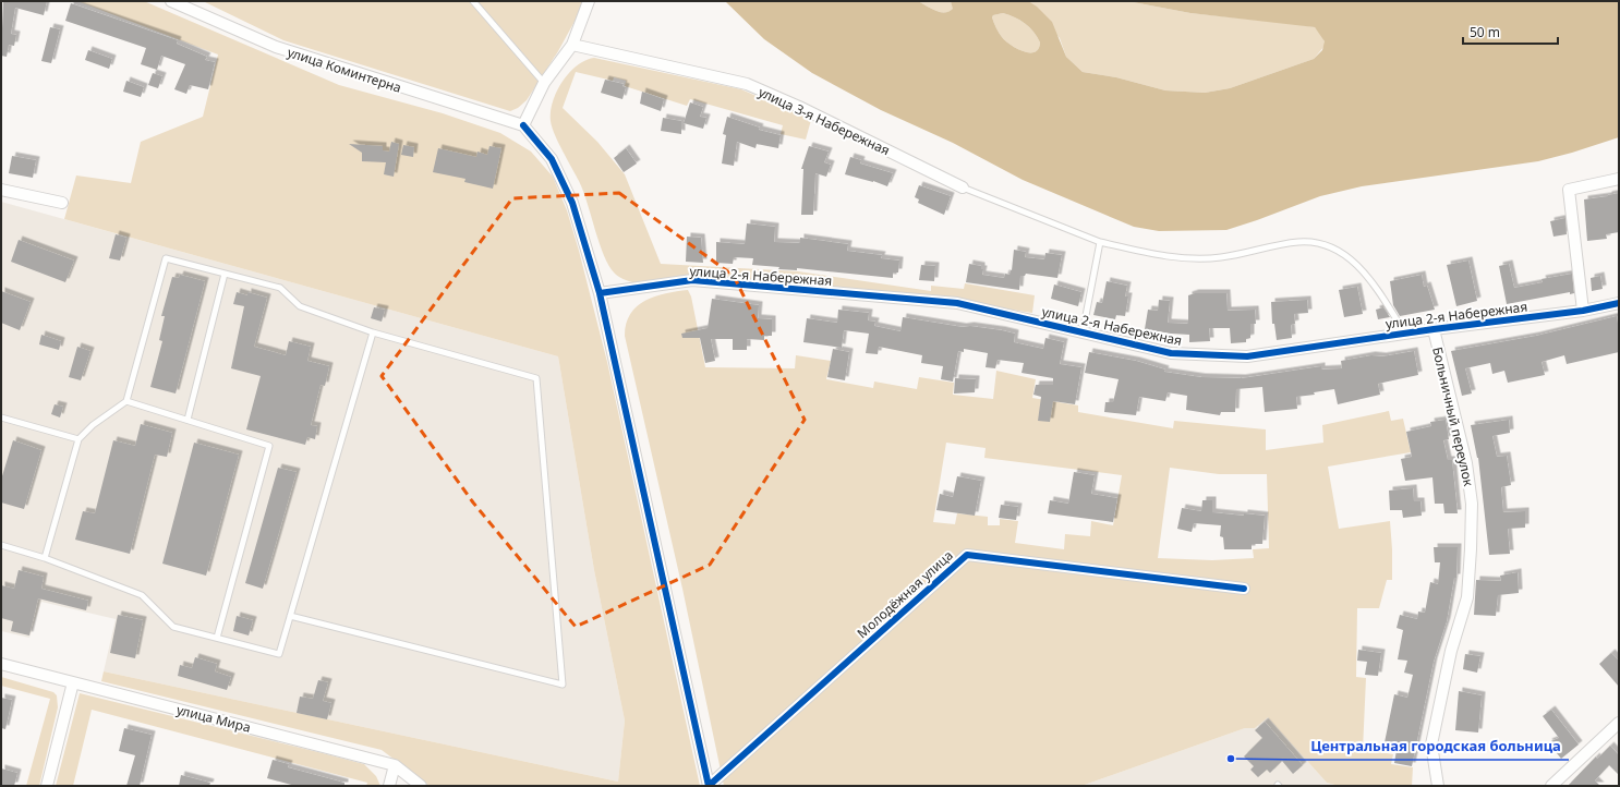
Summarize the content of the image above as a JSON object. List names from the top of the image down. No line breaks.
{"streets":{"street":["улица Коминтерна","улица 3-я Набережная","улица 2-я Набережная","Больничный переулок","Молодёжная улица","улица Мира"]},"crossings":[["улица 2-я Набережная","Больничный переулок"]],"places":["Центральная городская больница"],"scale_bar":"50 m"}
